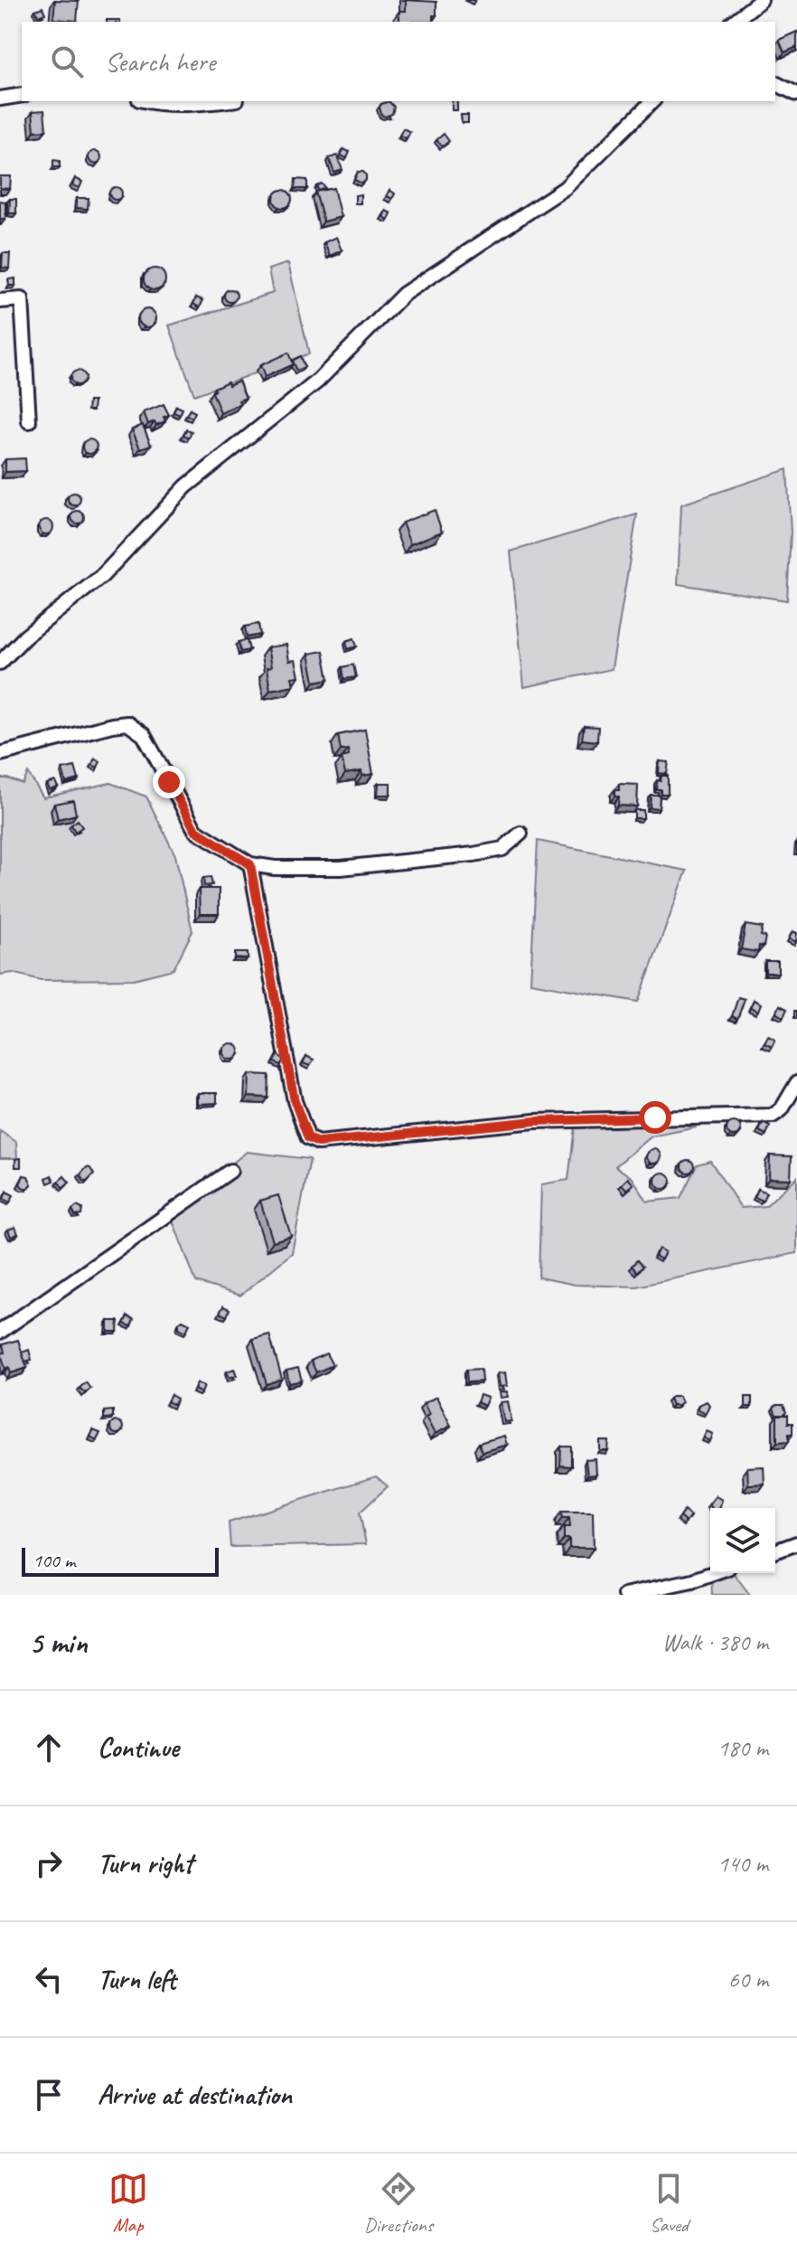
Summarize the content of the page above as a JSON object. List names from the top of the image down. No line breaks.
{"scale_bar":"100 m","page":{"search":"Search here","scale":"100 m","heading":["5 min","Walk · 380 m"],"list":[["Continue","180 m"],["Turn right","140 m"],["Turn left","60 m"],"Arrive at destination"],"nav":["Map","Directions","Saved"]}}
